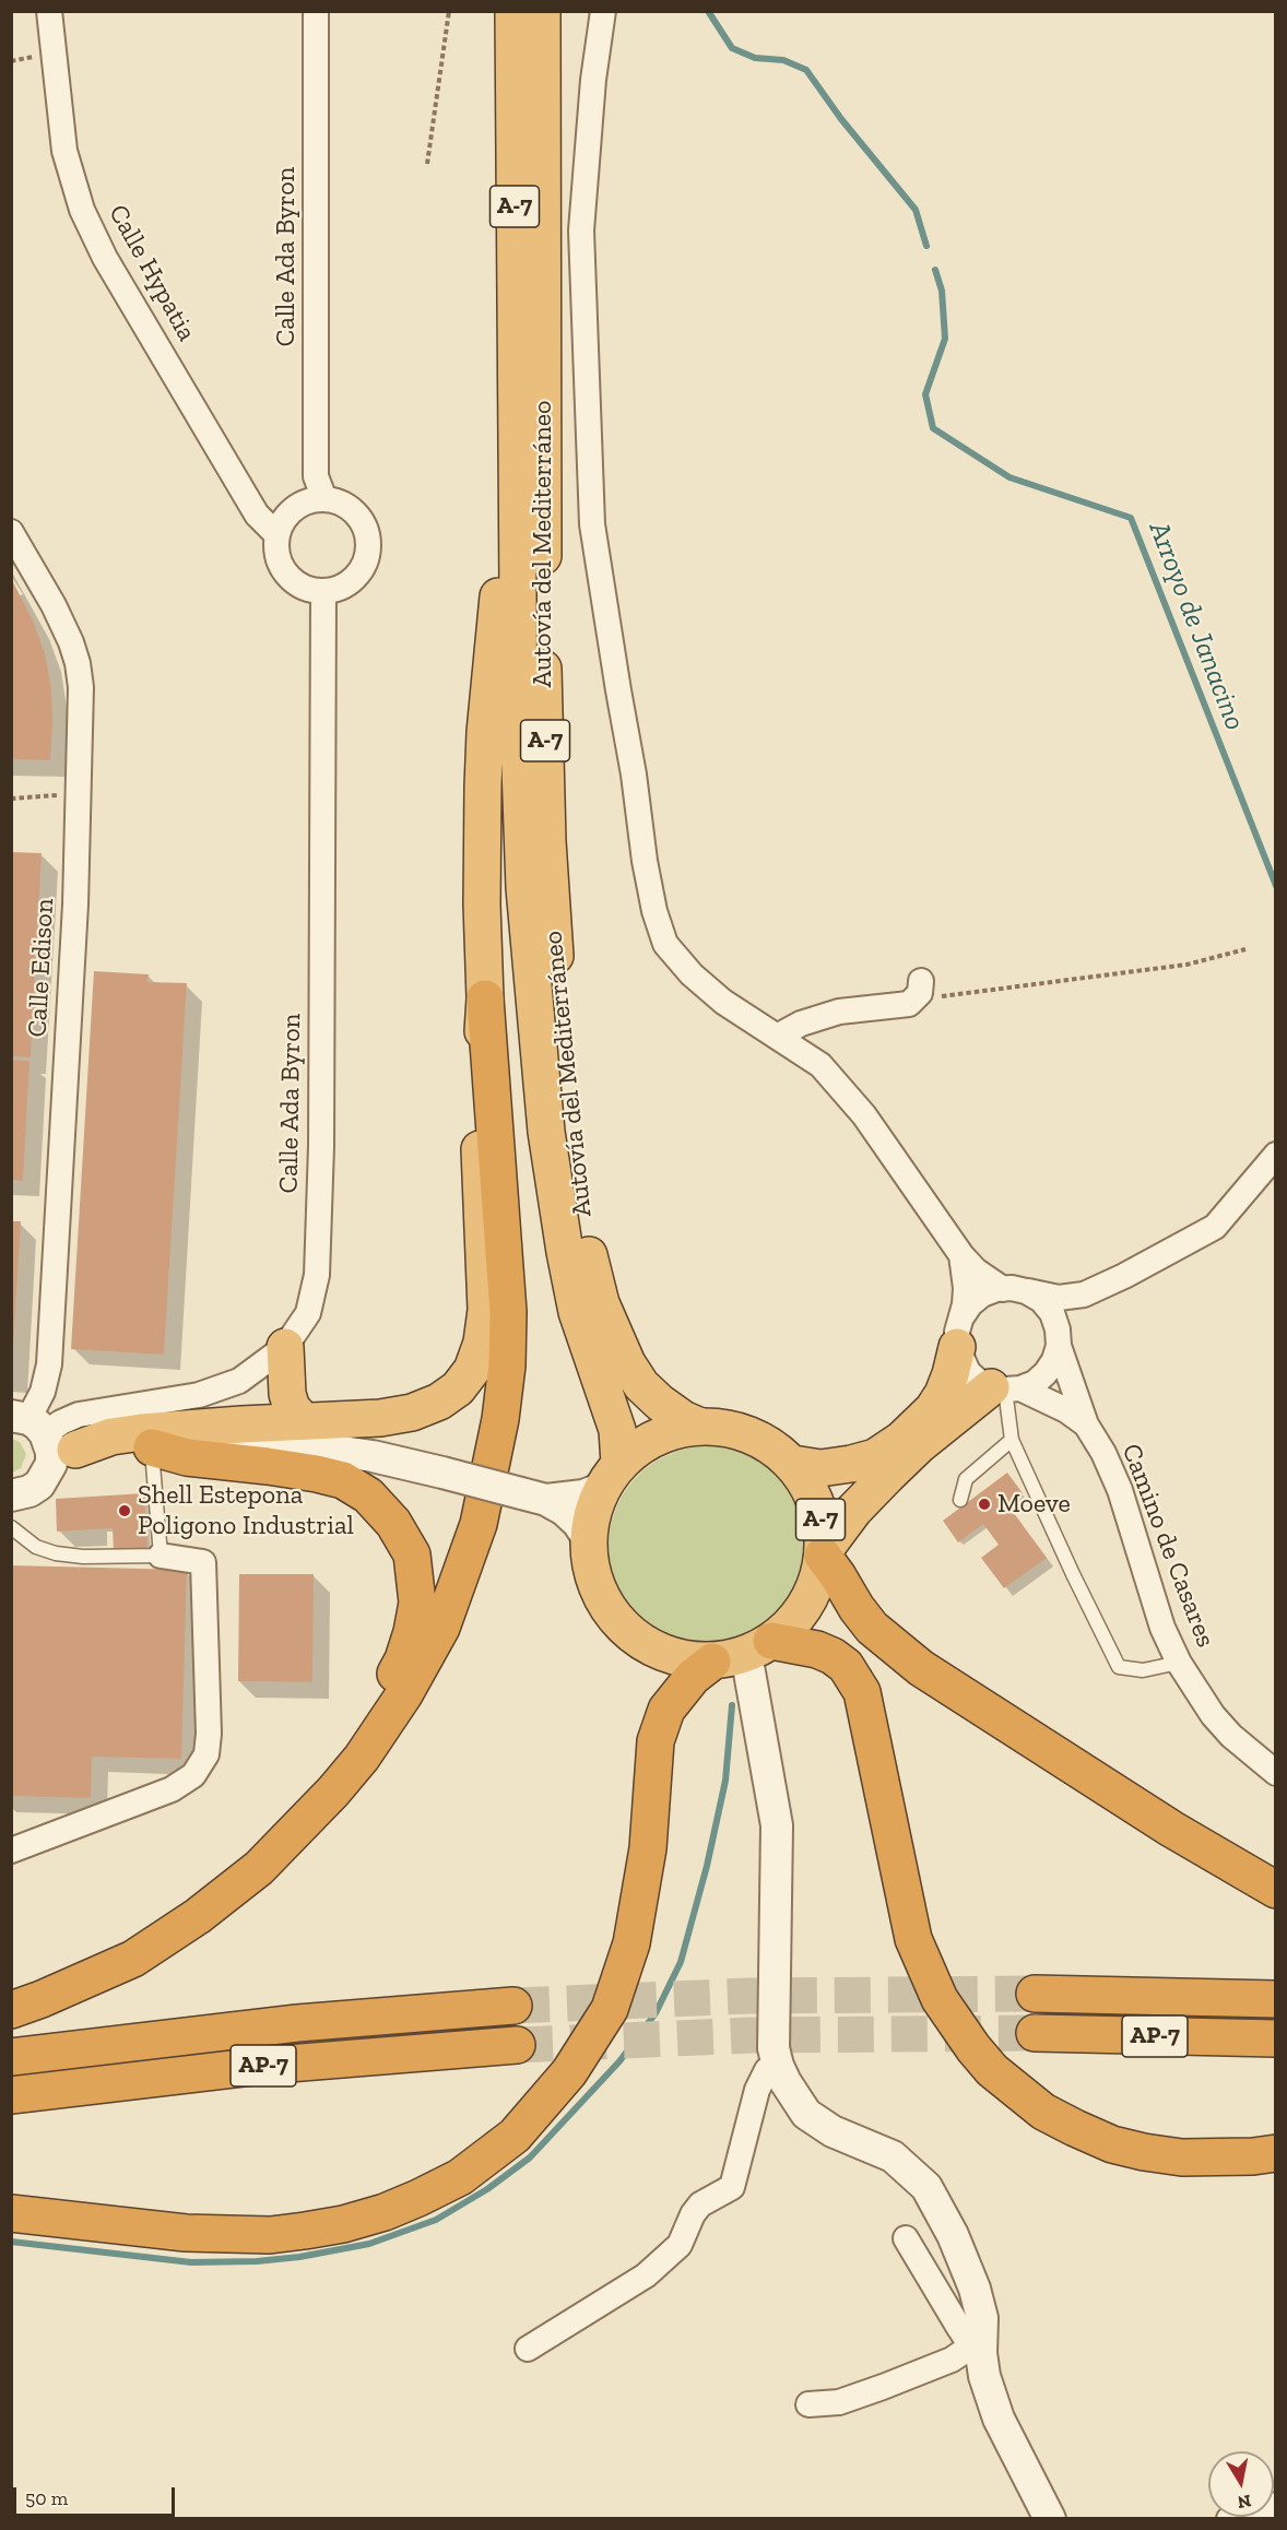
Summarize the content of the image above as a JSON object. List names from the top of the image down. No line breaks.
{"streets":{"highway":["A-7","Autovía del Mediterráneo","AP-7"],"street":["Calle Ada Byron","Calle Hypatia","Calle Edison","Camino de Casares"]},"crossings":[["A-7","Autovía del Mediterráneo"],["Calle Ada Byron","Calle Hypatia"],["Calle Ada Byron","Autovía del Mediterráneo"],["Calle Ada Byron","Calle Edison"],["Autovía del Mediterráneo","Calle Edison"]],"water":["Arroyo de Janacino"],"places":["Moeve","Shell Estepona Poligono Industrial"],"scale_bar":"50 m","north":"bottom"}
